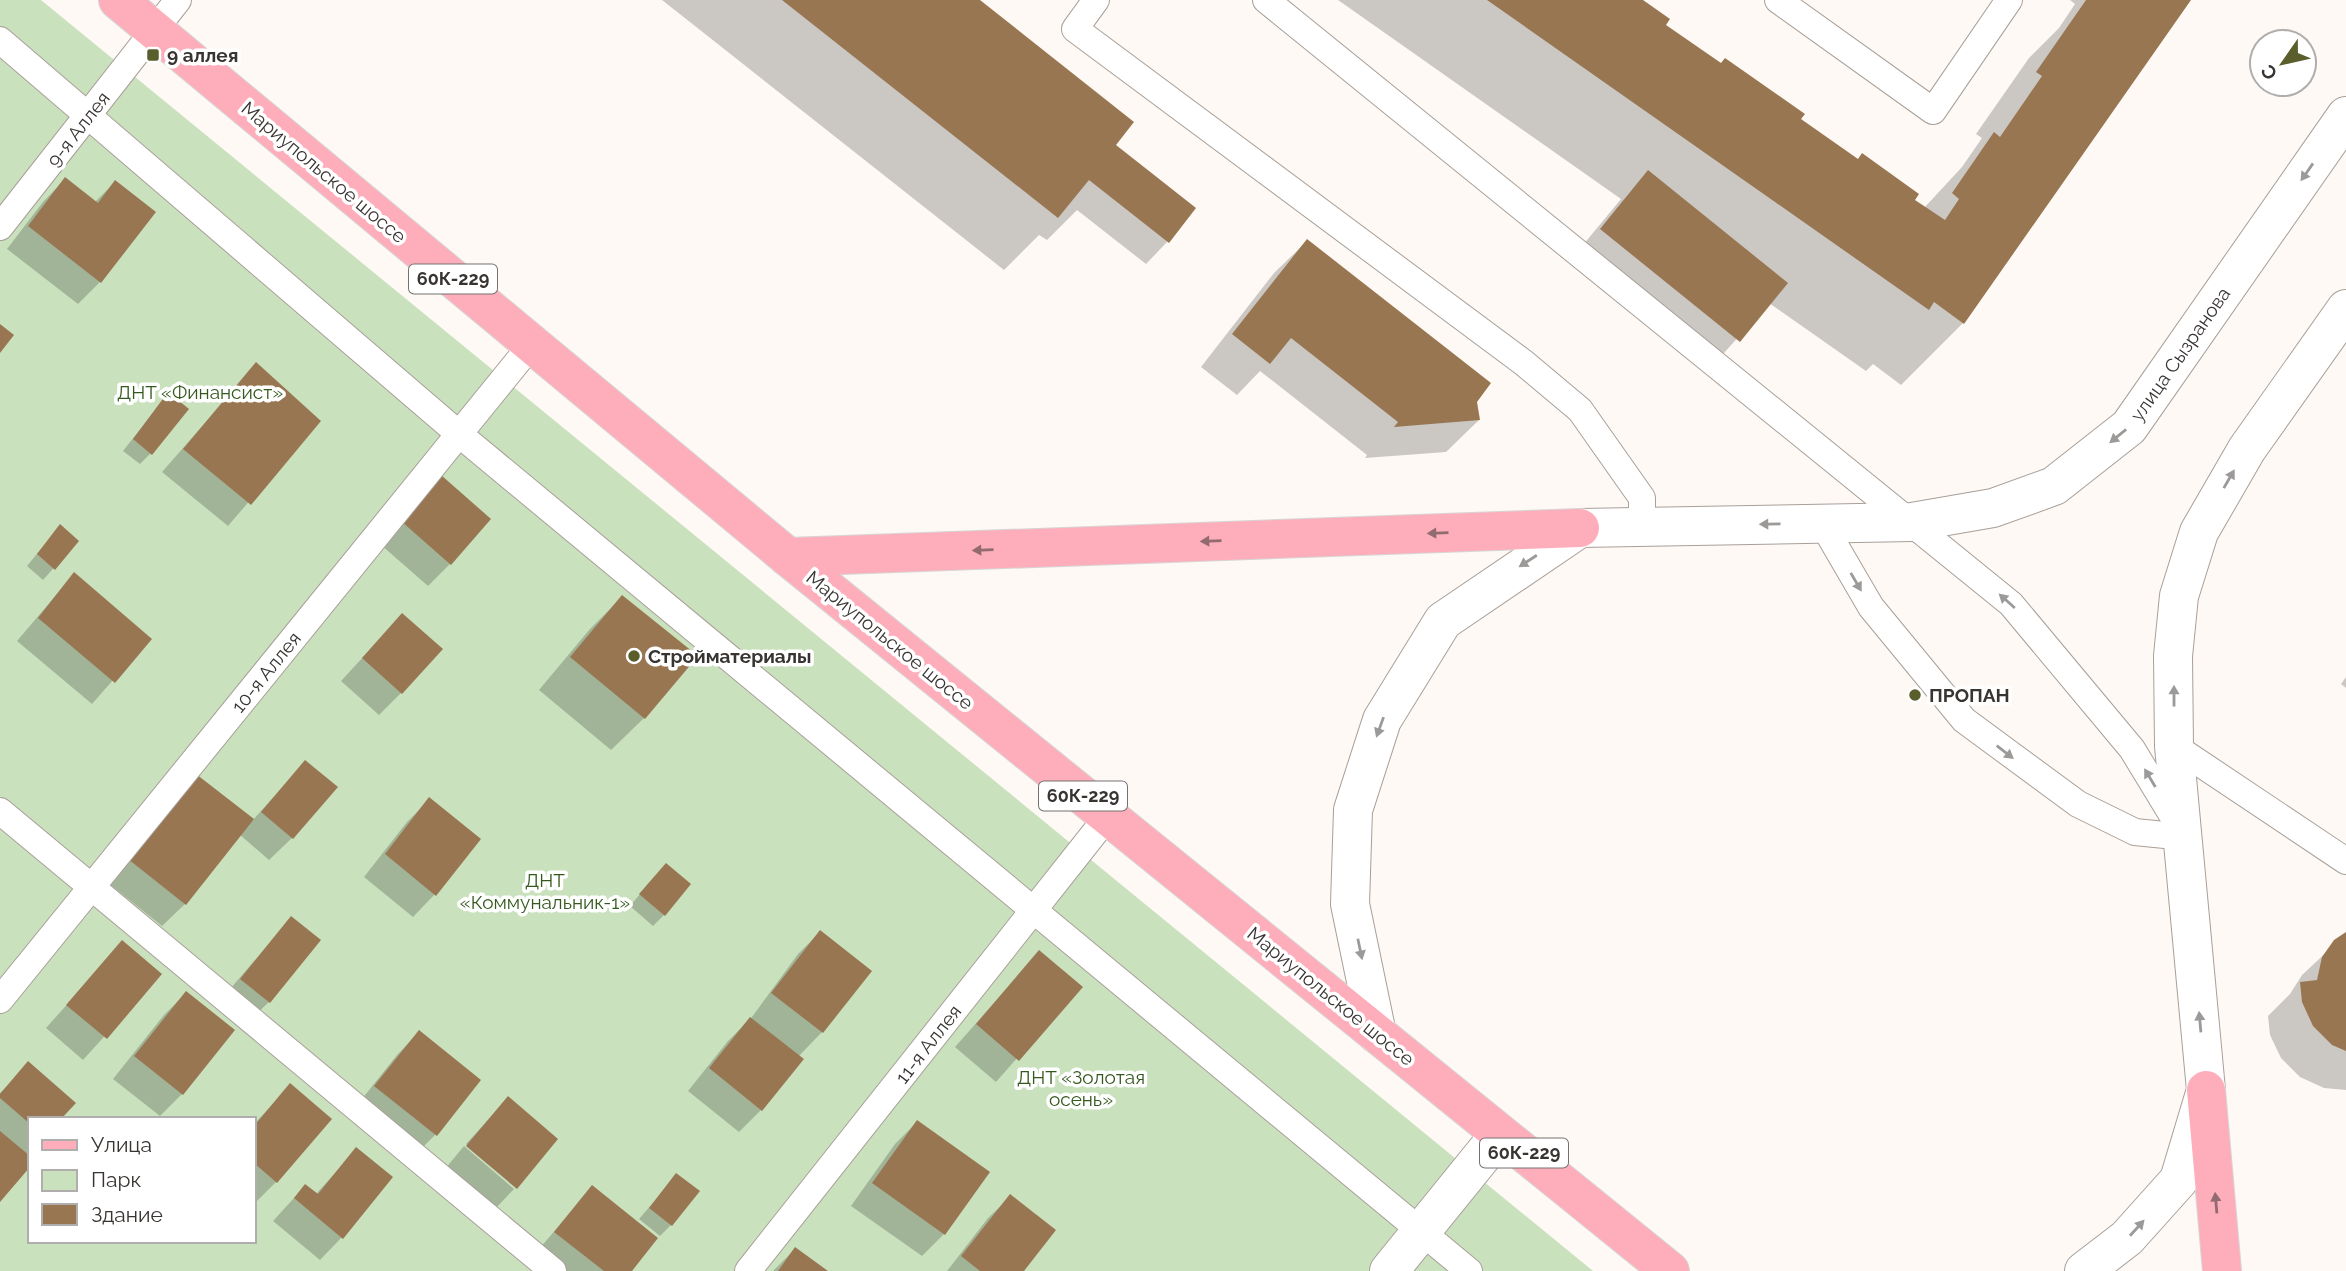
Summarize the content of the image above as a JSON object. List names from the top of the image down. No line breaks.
{"streets":{"main road":["Мариупольское шоссе","60К-229","улица Сызранова"],"lane":["9-я Аллея","10-я Аллея","11-я Аллея"]},"crossings":[["9-я Аллея","Мариупольское шоссе"],["Мариупольское шоссе","10-я Аллея"],["Мариупольское шоссе","11-я Аллея"]],"one_way":["улица Сызранова"],"parks":["ДНТ «Финансист»","ДНТ «Коммунальник-1»","ДНТ «Золотая осень»"],"places":{"transit":["9 аллея"],"other":["Стройматериалы","ПРОПАН"]},"legend":["Улица","Парк","Здание"],"north":"bottom left"}
